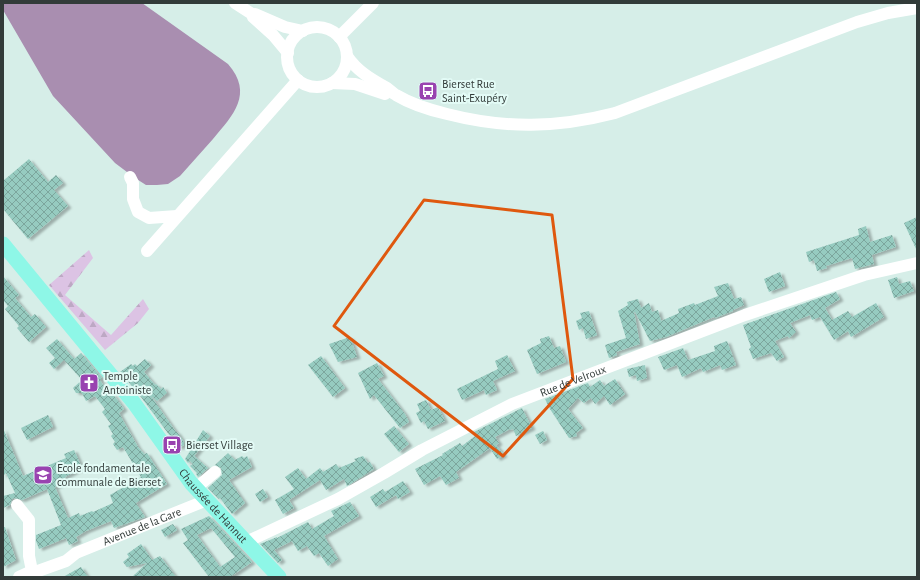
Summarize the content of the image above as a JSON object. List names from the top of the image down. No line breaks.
{"streets":{"main road":["Chaussée de Hannut"],"street":["Rue de Velroux","Avenue de la Gare"]},"crossings":[["Rue de Velroux","Chaussée de Hannut"],["Chaussée de Hannut","Avenue de la Gare"]],"places":{"bus stop":["Bierset Rue Saint-Exupéry","Bierset Village"],"church":["Temple Antoiniste"],"school or university":["Ecole fondamentale communale de Bierset"]}}
